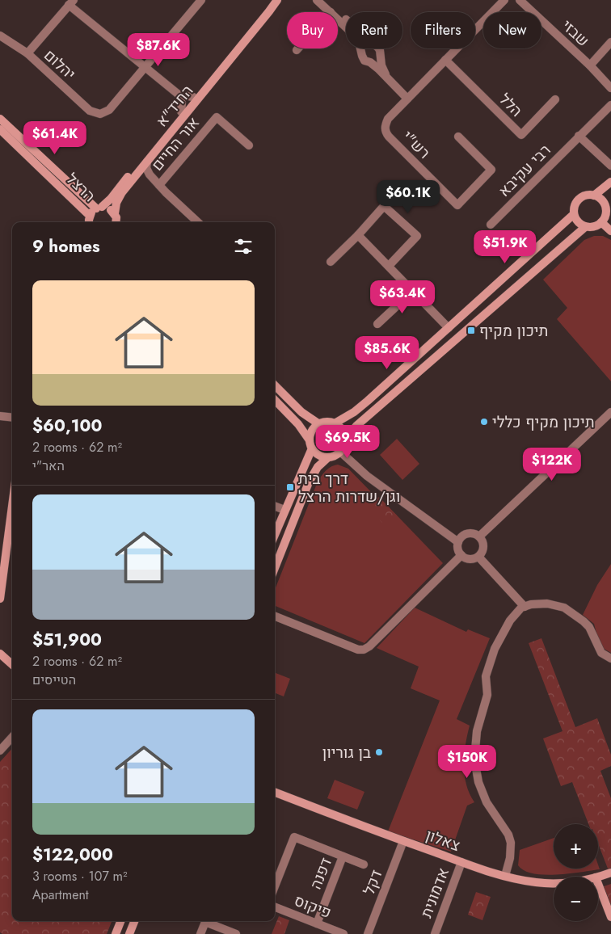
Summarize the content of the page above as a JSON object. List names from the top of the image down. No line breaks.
{"streets":{"main road":["החיד\"א","הרצל","צאלון"],"street":["שבזי","יהלום","הלל","אור החיים","רש\"י","רבי עקיבא","דפנה","דקל","אדמונית","פיקוס"]},"crossings":[["החיד\"א","הרצל"],["צאלון","דקל"],["צאלון","אדמונית"],["דפנה","פיקוס"]],"places":{"transit":["תיכון מקיף","דרך בית וגן/שדרות הרצל"],"other":["תיכון מקיף כללי","בן גוריון"]},"page":{"chip":["Buy","Rent","Filters","New"],"price":["$87.6K","$61.4K","$60.1K","$51.9K","$63.4K","$85.6K","$69.5K","$122K","$150K"],"heading":"9 homes","list":[{"name":"$60,100","note":"2 rooms · 62 m² · האר\"י"},{"name":"$51,900","note":"2 rooms · 62 m² · הטייסים"},{"name":"$122,000","note":"3 rooms · 107 m² · Apartment"}],"map_buttons":["+","−"]}}
